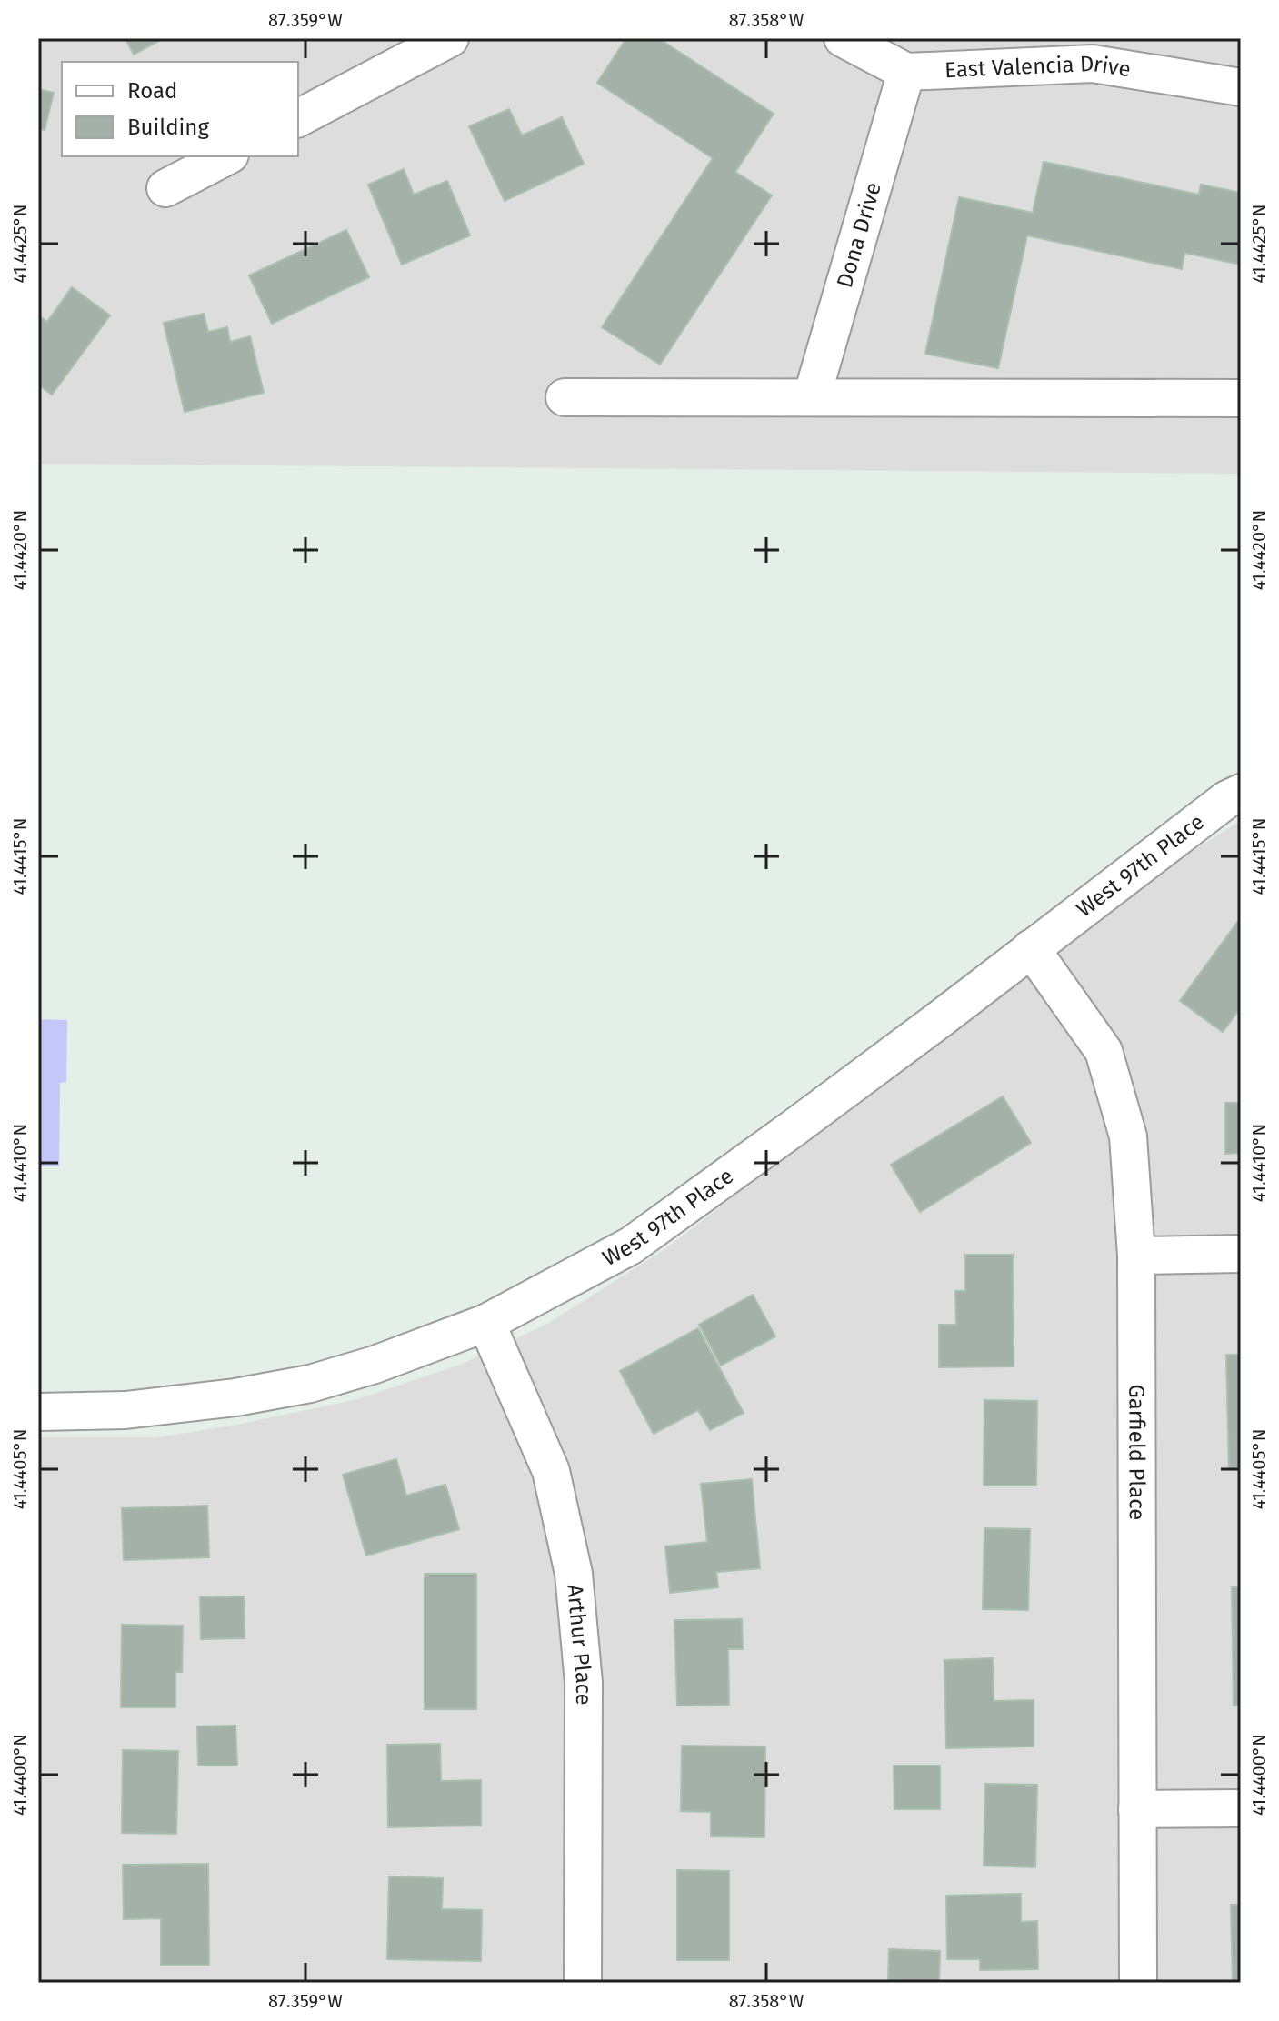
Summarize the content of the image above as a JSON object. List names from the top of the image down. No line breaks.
{"streets":{"street":["East Valencia Drive","Dona Drive","West 97th Place","Garfield Place","Arthur Place"]},"crossings":[["East Valencia Drive","Dona Drive"],["West 97th Place","Garfield Place"],["West 97th Place","Arthur Place"]],"legend":["Road","Building"],"coordinates":["87.359°W","87.358°W","41.4425°N","41.4420°N","41.4415°N","41.4410°N","41.4405°N","41.4400°N"]}
